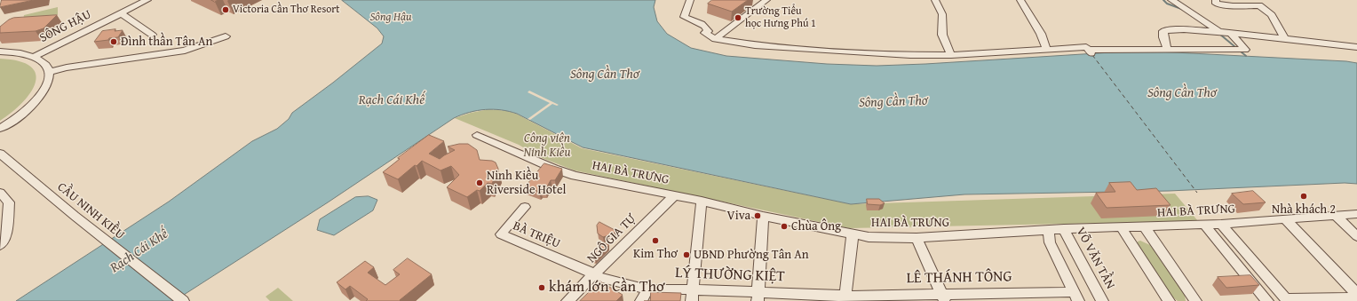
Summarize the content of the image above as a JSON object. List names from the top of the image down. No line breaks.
{"streets":{"street":["SÔNG HẬU","HAI BÀ TRƯNG","CẦU NINH KIỀU","BÀ TRIỆU","NGÔ GIA TỰ","VÕ VĂN TẦN","LÝ THƯỜNG KIỆT","LÊ THÁNH TÔNG"]},"crossings":[["HAI BÀ TRƯNG","NGÔ GIA TỰ"],["HAI BÀ TRƯNG","VÕ VĂN TẦN"],["BÀ TRIỆU","NGÔ GIA TỰ"],["BÀ TRIỆU","LÝ THƯỜNG KIỆT"],["NGÔ GIA TỰ","LÝ THƯỜNG KIỆT"],["LÝ THƯỜNG KIỆT","LÊ THÁNH TÔNG"]],"water":["Sông Hậu","Sông Cần Thơ","Rạch Cái Khế"],"parks":["Công viên Ninh Kiều"],"places":["Victoria Cần Thơ Resort","Trường Tiểu học Hưng Phú 1","Đình thần Tân An","Ninh Kiều Riverside Hotel","Nhà khách 2","Viva","Chùa Ông","Kim Thơ","UBND Phường Tân An","khám lớn Cần Thơ"]}
